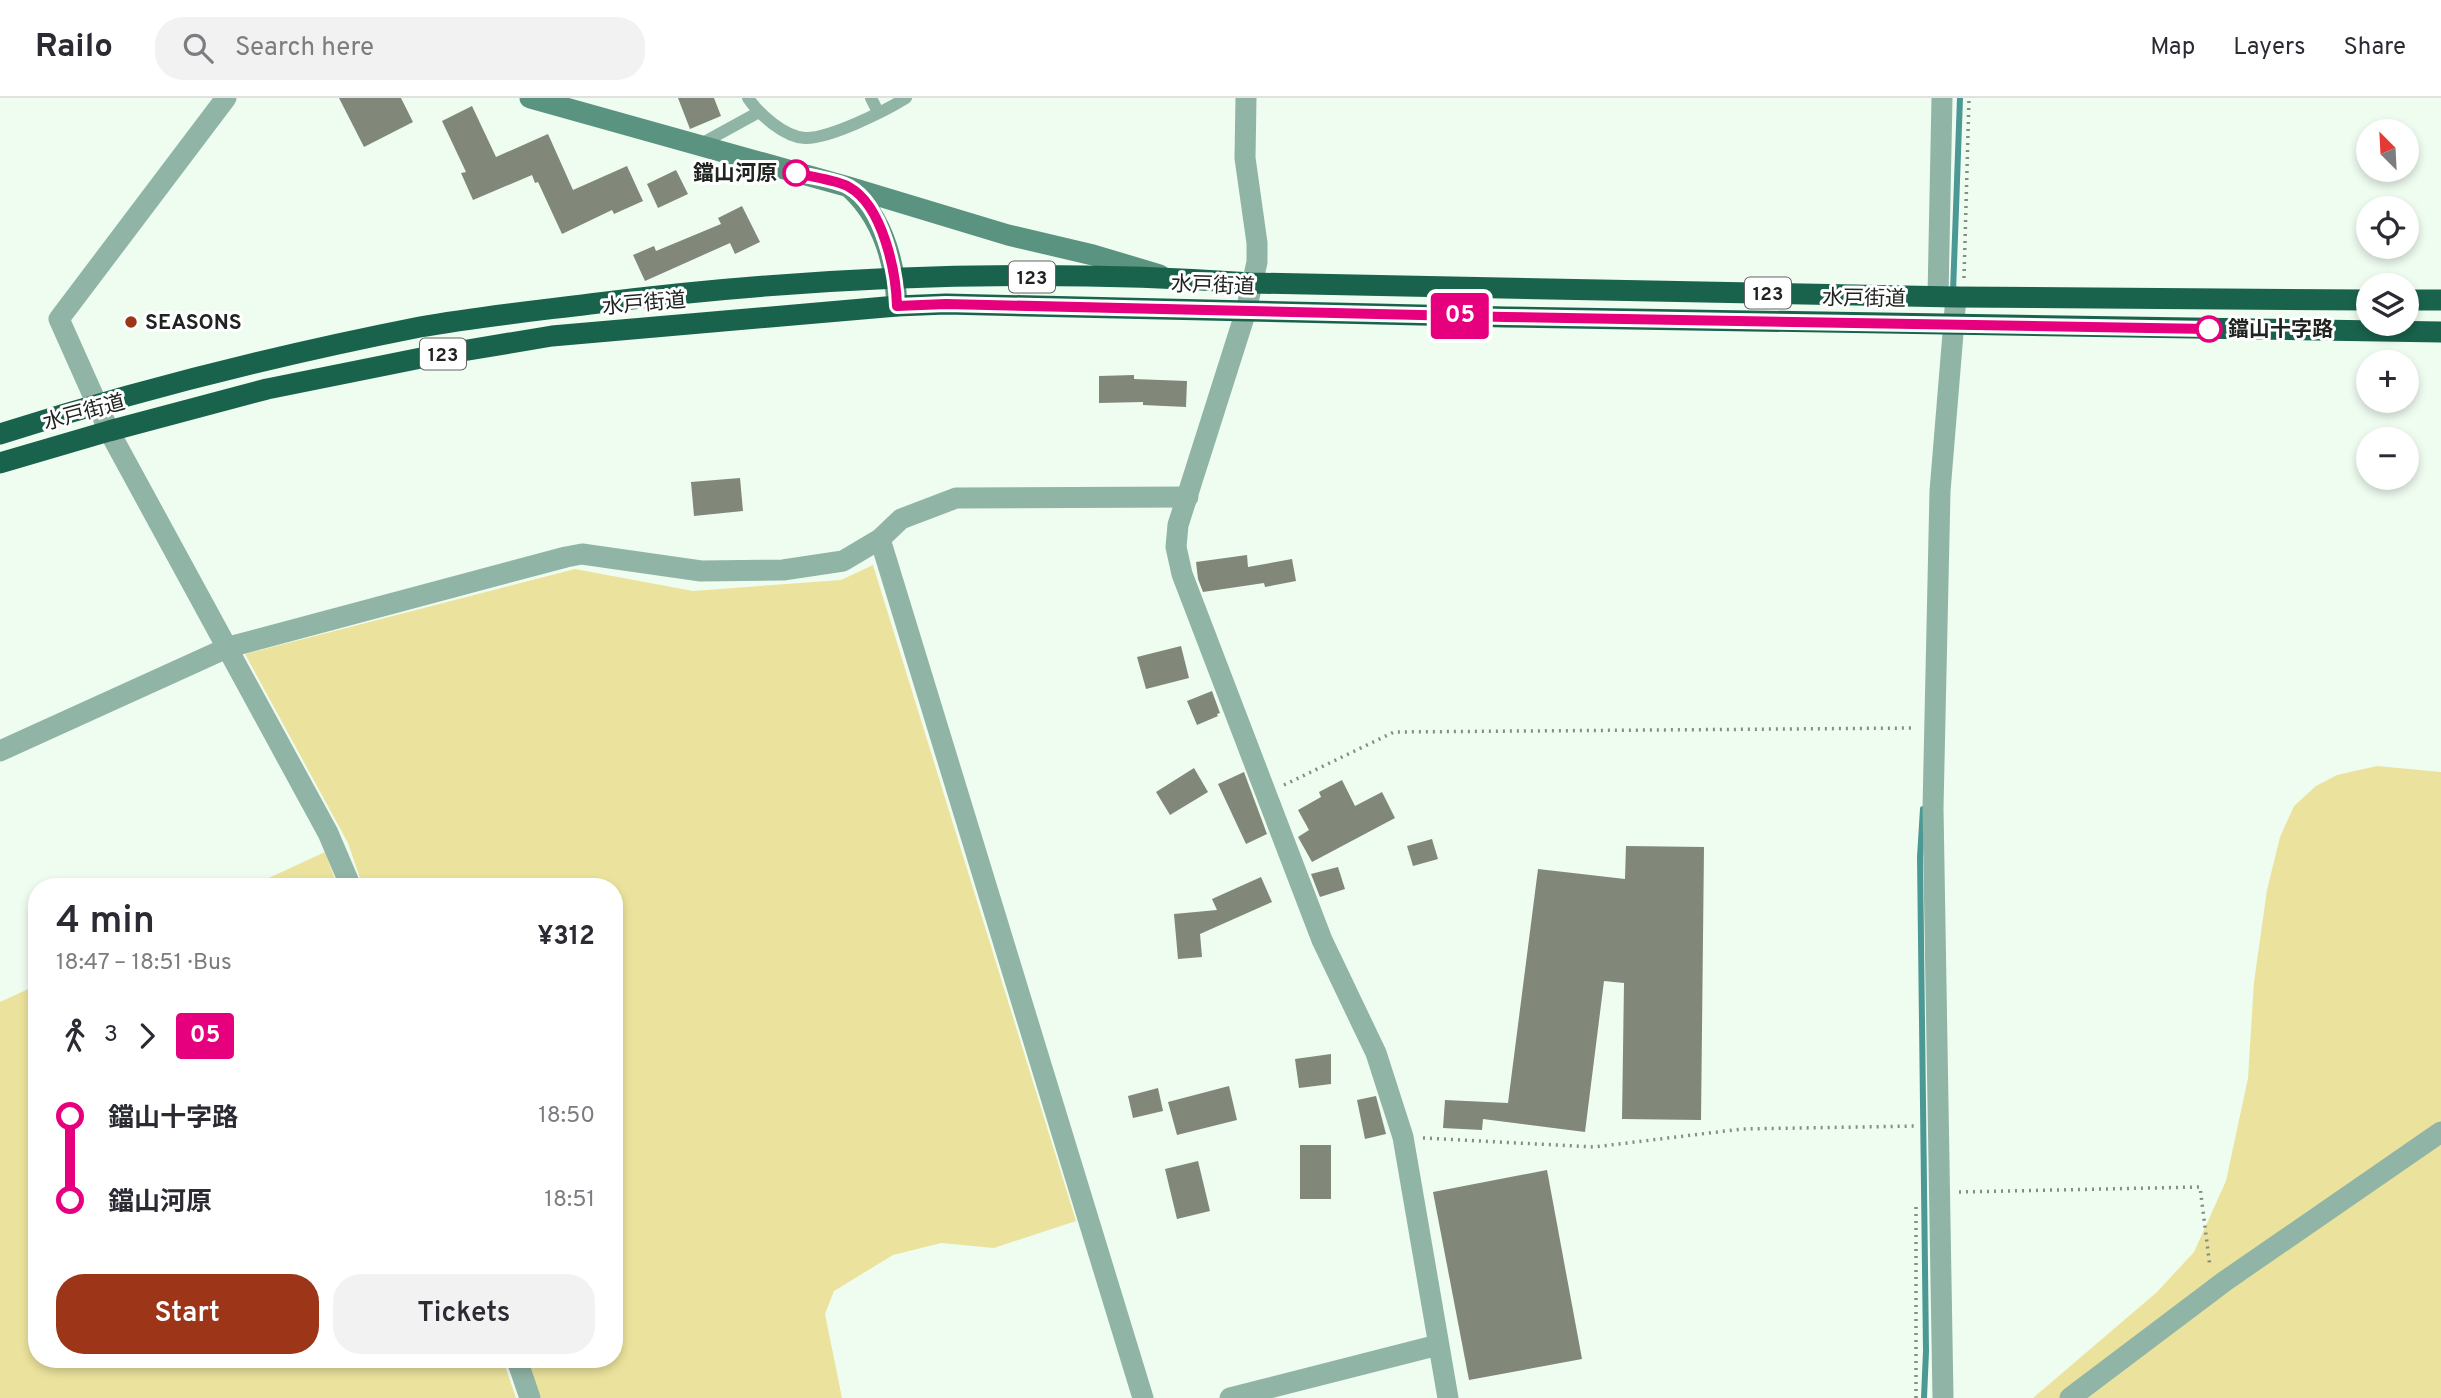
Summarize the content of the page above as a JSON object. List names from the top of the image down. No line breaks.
{"streets":{"highway":["123","水戸街道"]},"places":["鐺山河原","SEASONS","鐺山十字路"],"lines":["bus line 05"],"north":"top left","page":{"header":"Railo","search":"Search here","nav":["Map","Layers","Share"],"on_map":"05","map_buttons":["+","−"],"heading":["4 min","18:47 – 18:51 · Bus","¥312"],"legs":["3","05"],"list":[{"name":"鐺山十字路","value":"18:50"},{"name":"鐺山河原","value":"18:51"}],"buttons":["Start","Tickets"]}}
